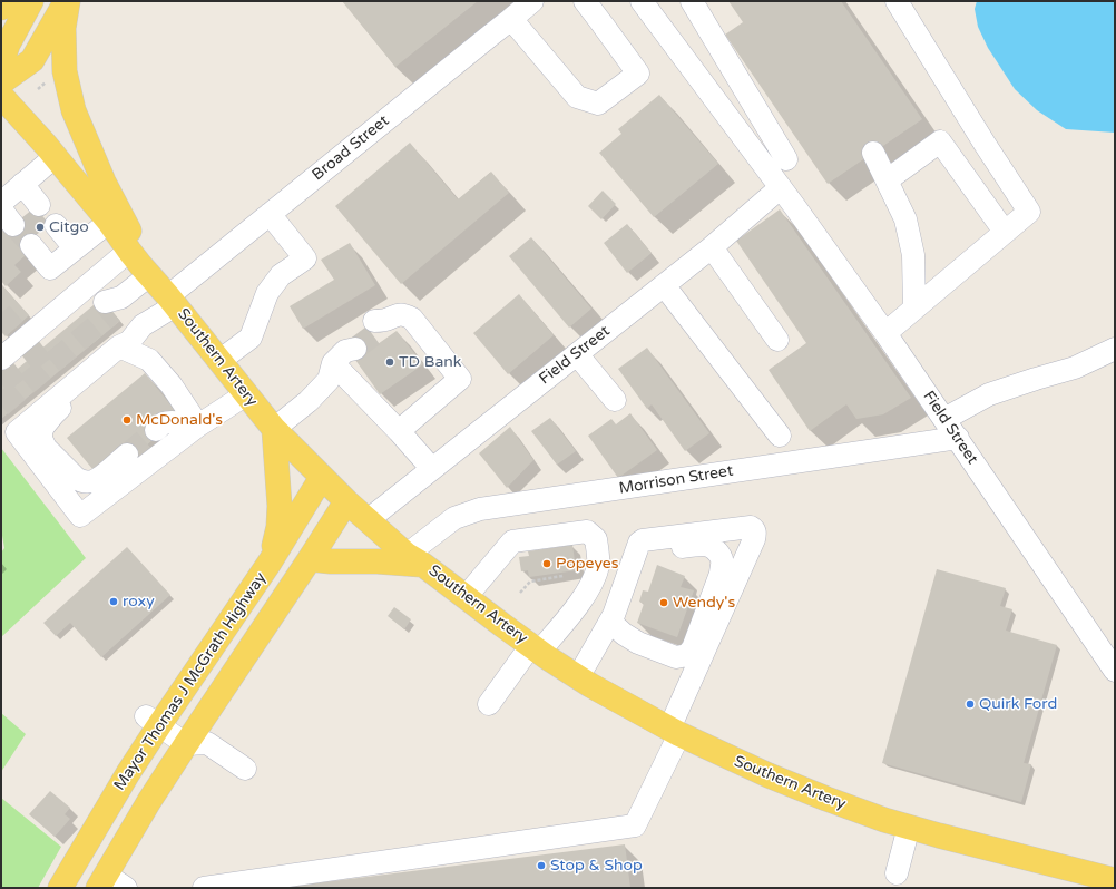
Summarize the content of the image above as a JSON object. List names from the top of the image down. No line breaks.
{"streets":{"main road":["Southern Artery","Mayor Thomas J McGrath Highway"],"street":["Broad Street","Field Street","Morrison Street"]},"crossings":[["Broad Street","Southern Artery"],["Field Street","Southern Artery"],["Field Street","Morrison Street"],["Southern Artery","Morrison Street"],["Southern Artery","Mayor Thomas J McGrath Highway"]],"places":["Citgo","TD Bank","McDonald's","Popeyes","roxy","Wendy's","Quirk Ford","Stop & Shop"]}
